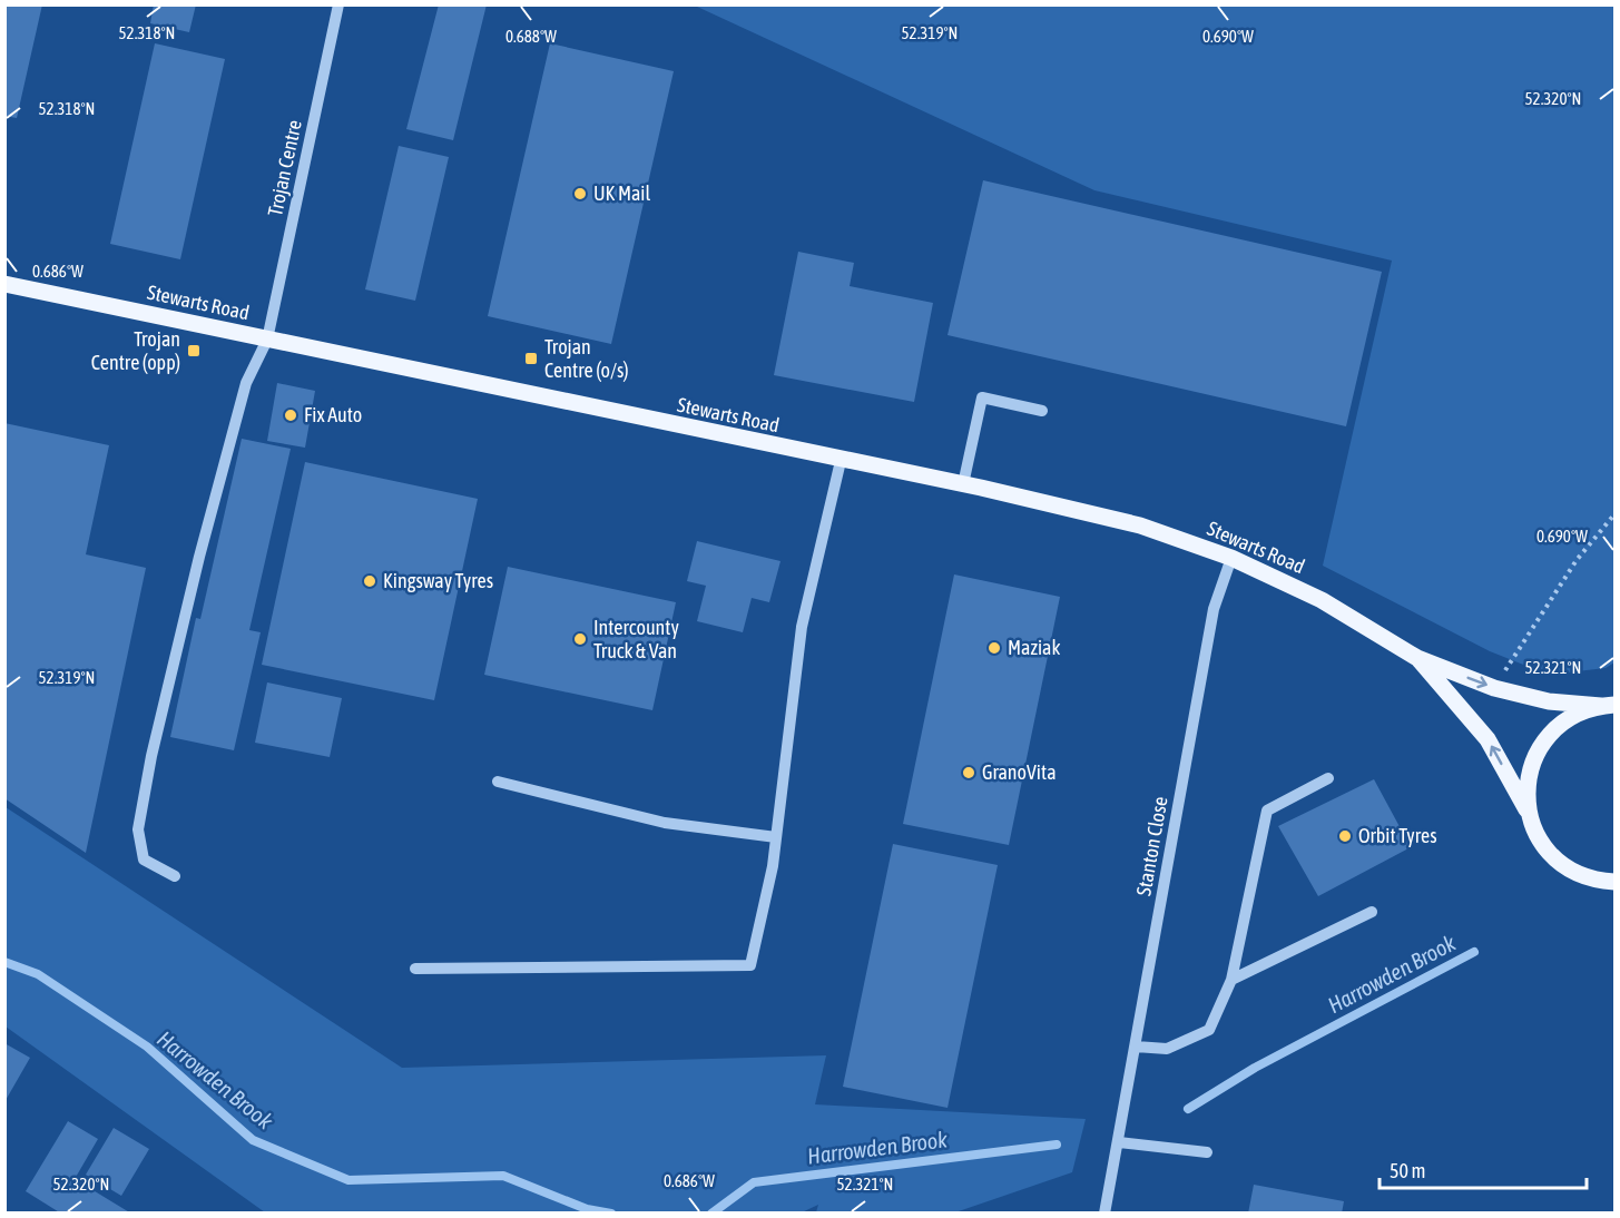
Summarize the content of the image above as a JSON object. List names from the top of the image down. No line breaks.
{"streets":{"main road":["Stewarts Road"],"street":["Trojan Centre","Stanton Close"]},"crossings":[["Trojan Centre","Stewarts Road"],["Stewarts Road","Stanton Close"]],"water":["Harrowden Brook"],"places":{"other":["UK Mail","Fix Auto","Kingsway Tyres","Intercounty Truck & Van","Maziak","GranoVita","Orbit Tyres"],"transit":["Trojan Centre (opp)","Trojan Centre (o/s)"]},"scale_bar":"50 m","coordinates":["52.318°N","52.319°N","0.688°W","0.690°W","52.320°N","0.686°W","52.321°N"]}
